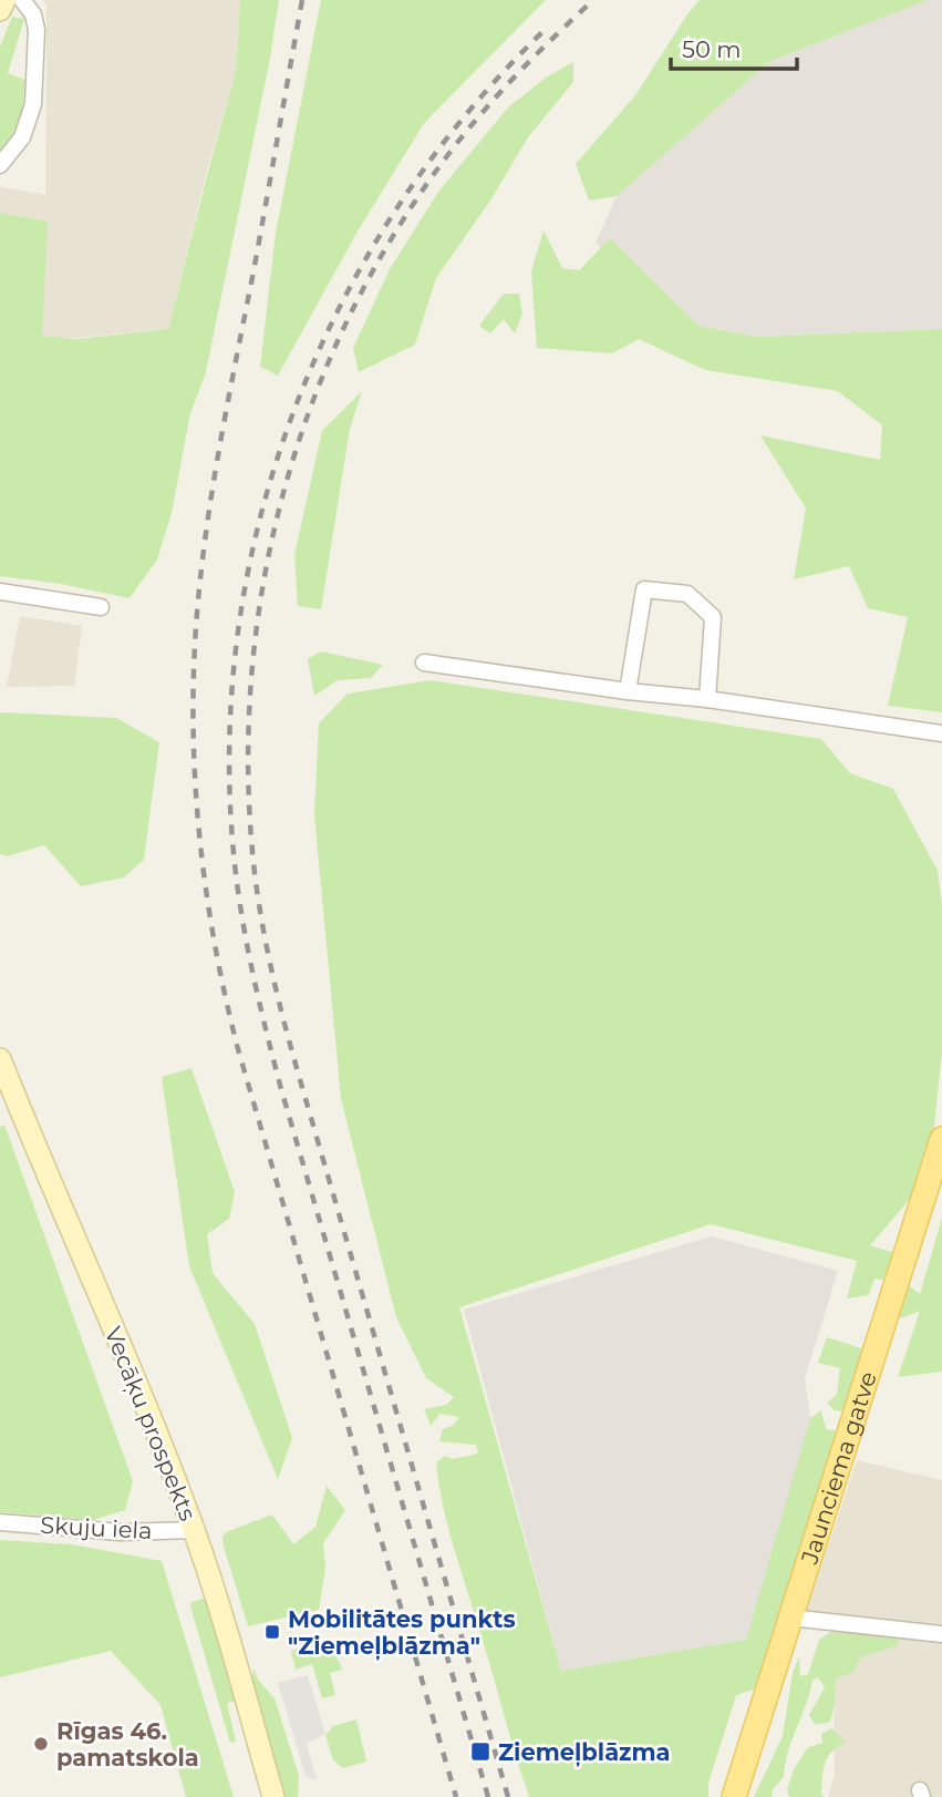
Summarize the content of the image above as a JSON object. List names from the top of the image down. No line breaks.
{"streets":{"main road":["Vecāķu prospekts","Jaunciema gatve"],"street":["Skuju iela"]},"crossings":[["Vecāķu prospekts","Skuju iela"]],"places":{"transit":["Mobilitātes punkts \"Ziemeļblāzma\"","Ziemeļblāzma"],"other":["Rīgas 46. pamatskola"]},"scale_bar":"50 m"}
